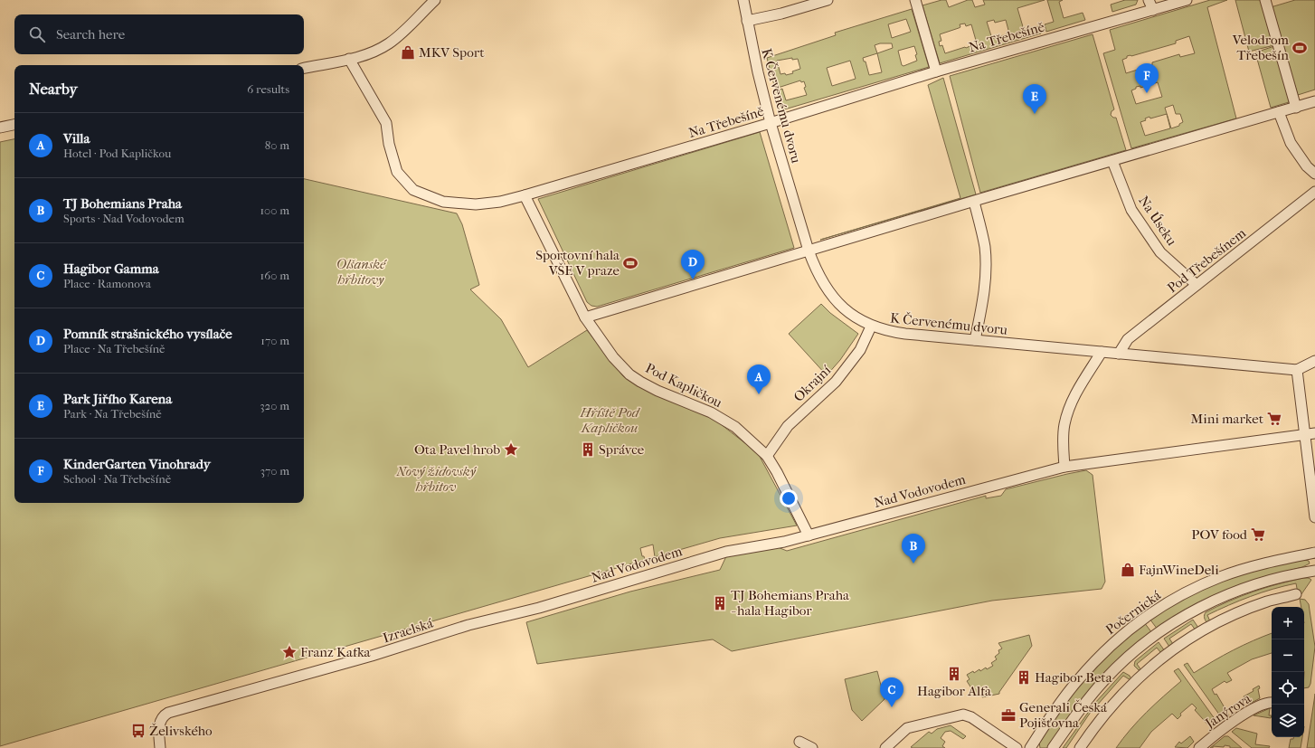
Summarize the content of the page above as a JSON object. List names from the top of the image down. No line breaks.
{"streets":{"street":["Na Třebešíně","K Červenému dvoru","Na Úseku","Pod Třebešínem","Okrajní","Pod Kapličkou","Nad Vodovodem","Počernická","Izraelská","Janýrova"]},"crossings":[["Na Třebešíně","K Červenému dvoru"],["Na Třebešíně","Pod Kapličkou"],["K Červenému dvoru","Pod Třebešínem"],["K Červenému dvoru","Okrajní"],["Na Úseku","Pod Třebešínem"],["Okrajní","Pod Kapličkou"],["Pod Kapličkou","Nad Vodovodem"],["Nad Vodovodem","Izraelská"]],"parks":["Olšanské hřbitovy","Hříště Pod Kapličkou","Nový židovský hřbitov"],"places":{"sports":["Velodrom Třebešín","Sportovní hala VŠE V praze"],"shop":["MKV Sport","FajnWineDeli"],"supermarket":["Mini market","POV food"],"place":["Ota Pavel hrob","Franz Kafka"],"building":["Správce","TJ Bohemians Praha - hala Hagibor","Hagibor Alfa","Hagibor Beta"],"office":["Generali Česká Pojišťovna"],"bus stop":["Želivského"]},"page":{"search":"Search here","pins":["F","E","D","A","B","C"],"heading":["Nearby","6 results"],"list":[{"mark":"A","name":"Villa","note":"Hotel · Pod Kapličkou","value":"80 m"},{"mark":"B","name":"TJ Bohemians Praha","note":"Sports · Nad Vodovodem","value":"100 m"},{"mark":"C","name":"Hagibor Gamma","note":"Place · Ramonova","value":"160 m"},{"mark":"D","name":"Pomník strašnického vysílače","note":"Place · Na Třebešíně","value":"170 m"},{"mark":"E","name":"Park Jiřího Karena","note":"Park · Na Třebešíně","value":"320 m"},{"mark":"F","name":"KinderGarten Vinohrady","note":"School · Na Třebešíně","value":"370 m"}],"map_buttons":["+","−"]}}
